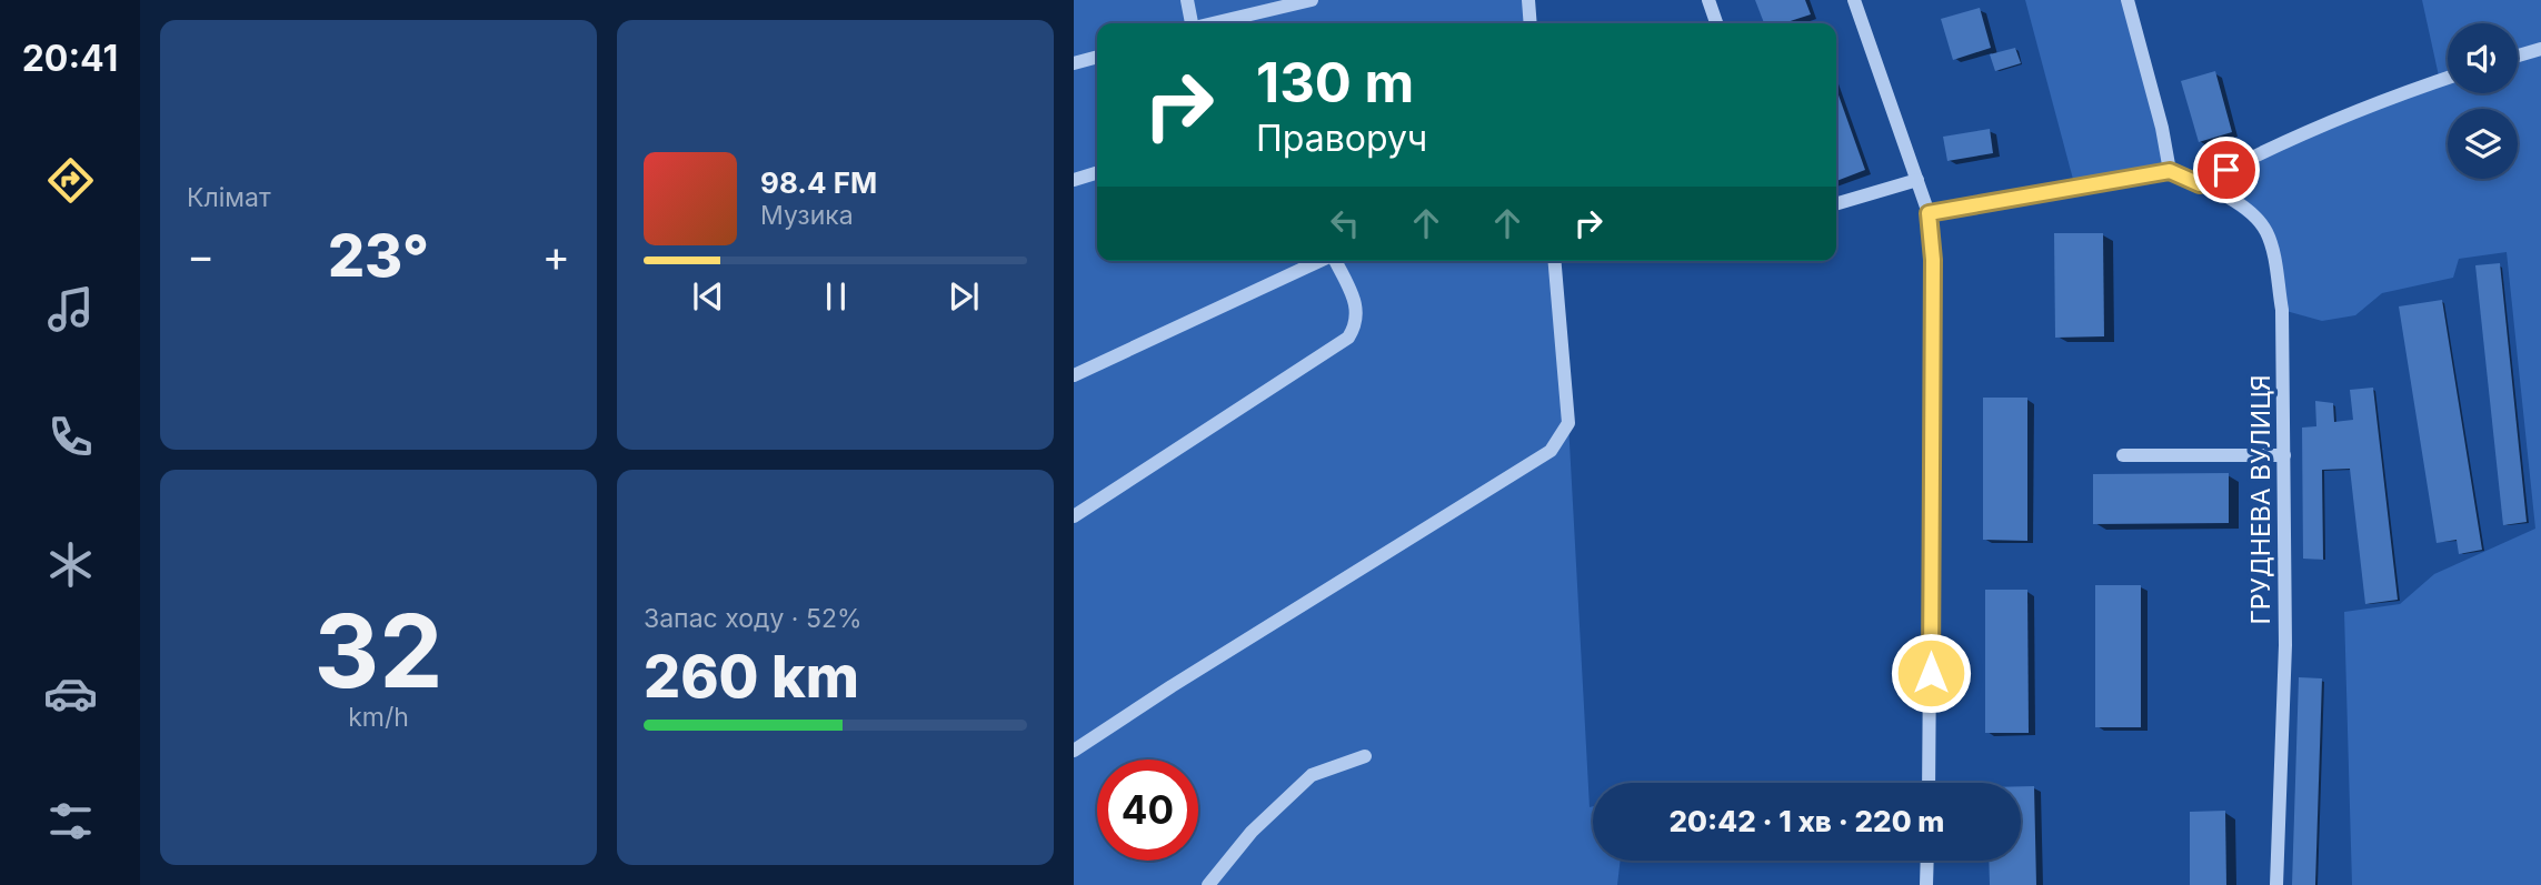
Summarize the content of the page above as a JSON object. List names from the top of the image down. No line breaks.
{"streets":{"street":["ГРУДНЕВА ВУЛИЦЯ"]},"page":{"tabs":"20:41","tile":["Клімат",["32","km/h"],["Запас ходу · 52%","260 km"]],"turn":["130 m","Праворуч"],"song":["98.4 FM","Музика"],"heat":["−","23°","+"],"limit":"40","trip":"20:42 · 1 хв · 220 m"}}
